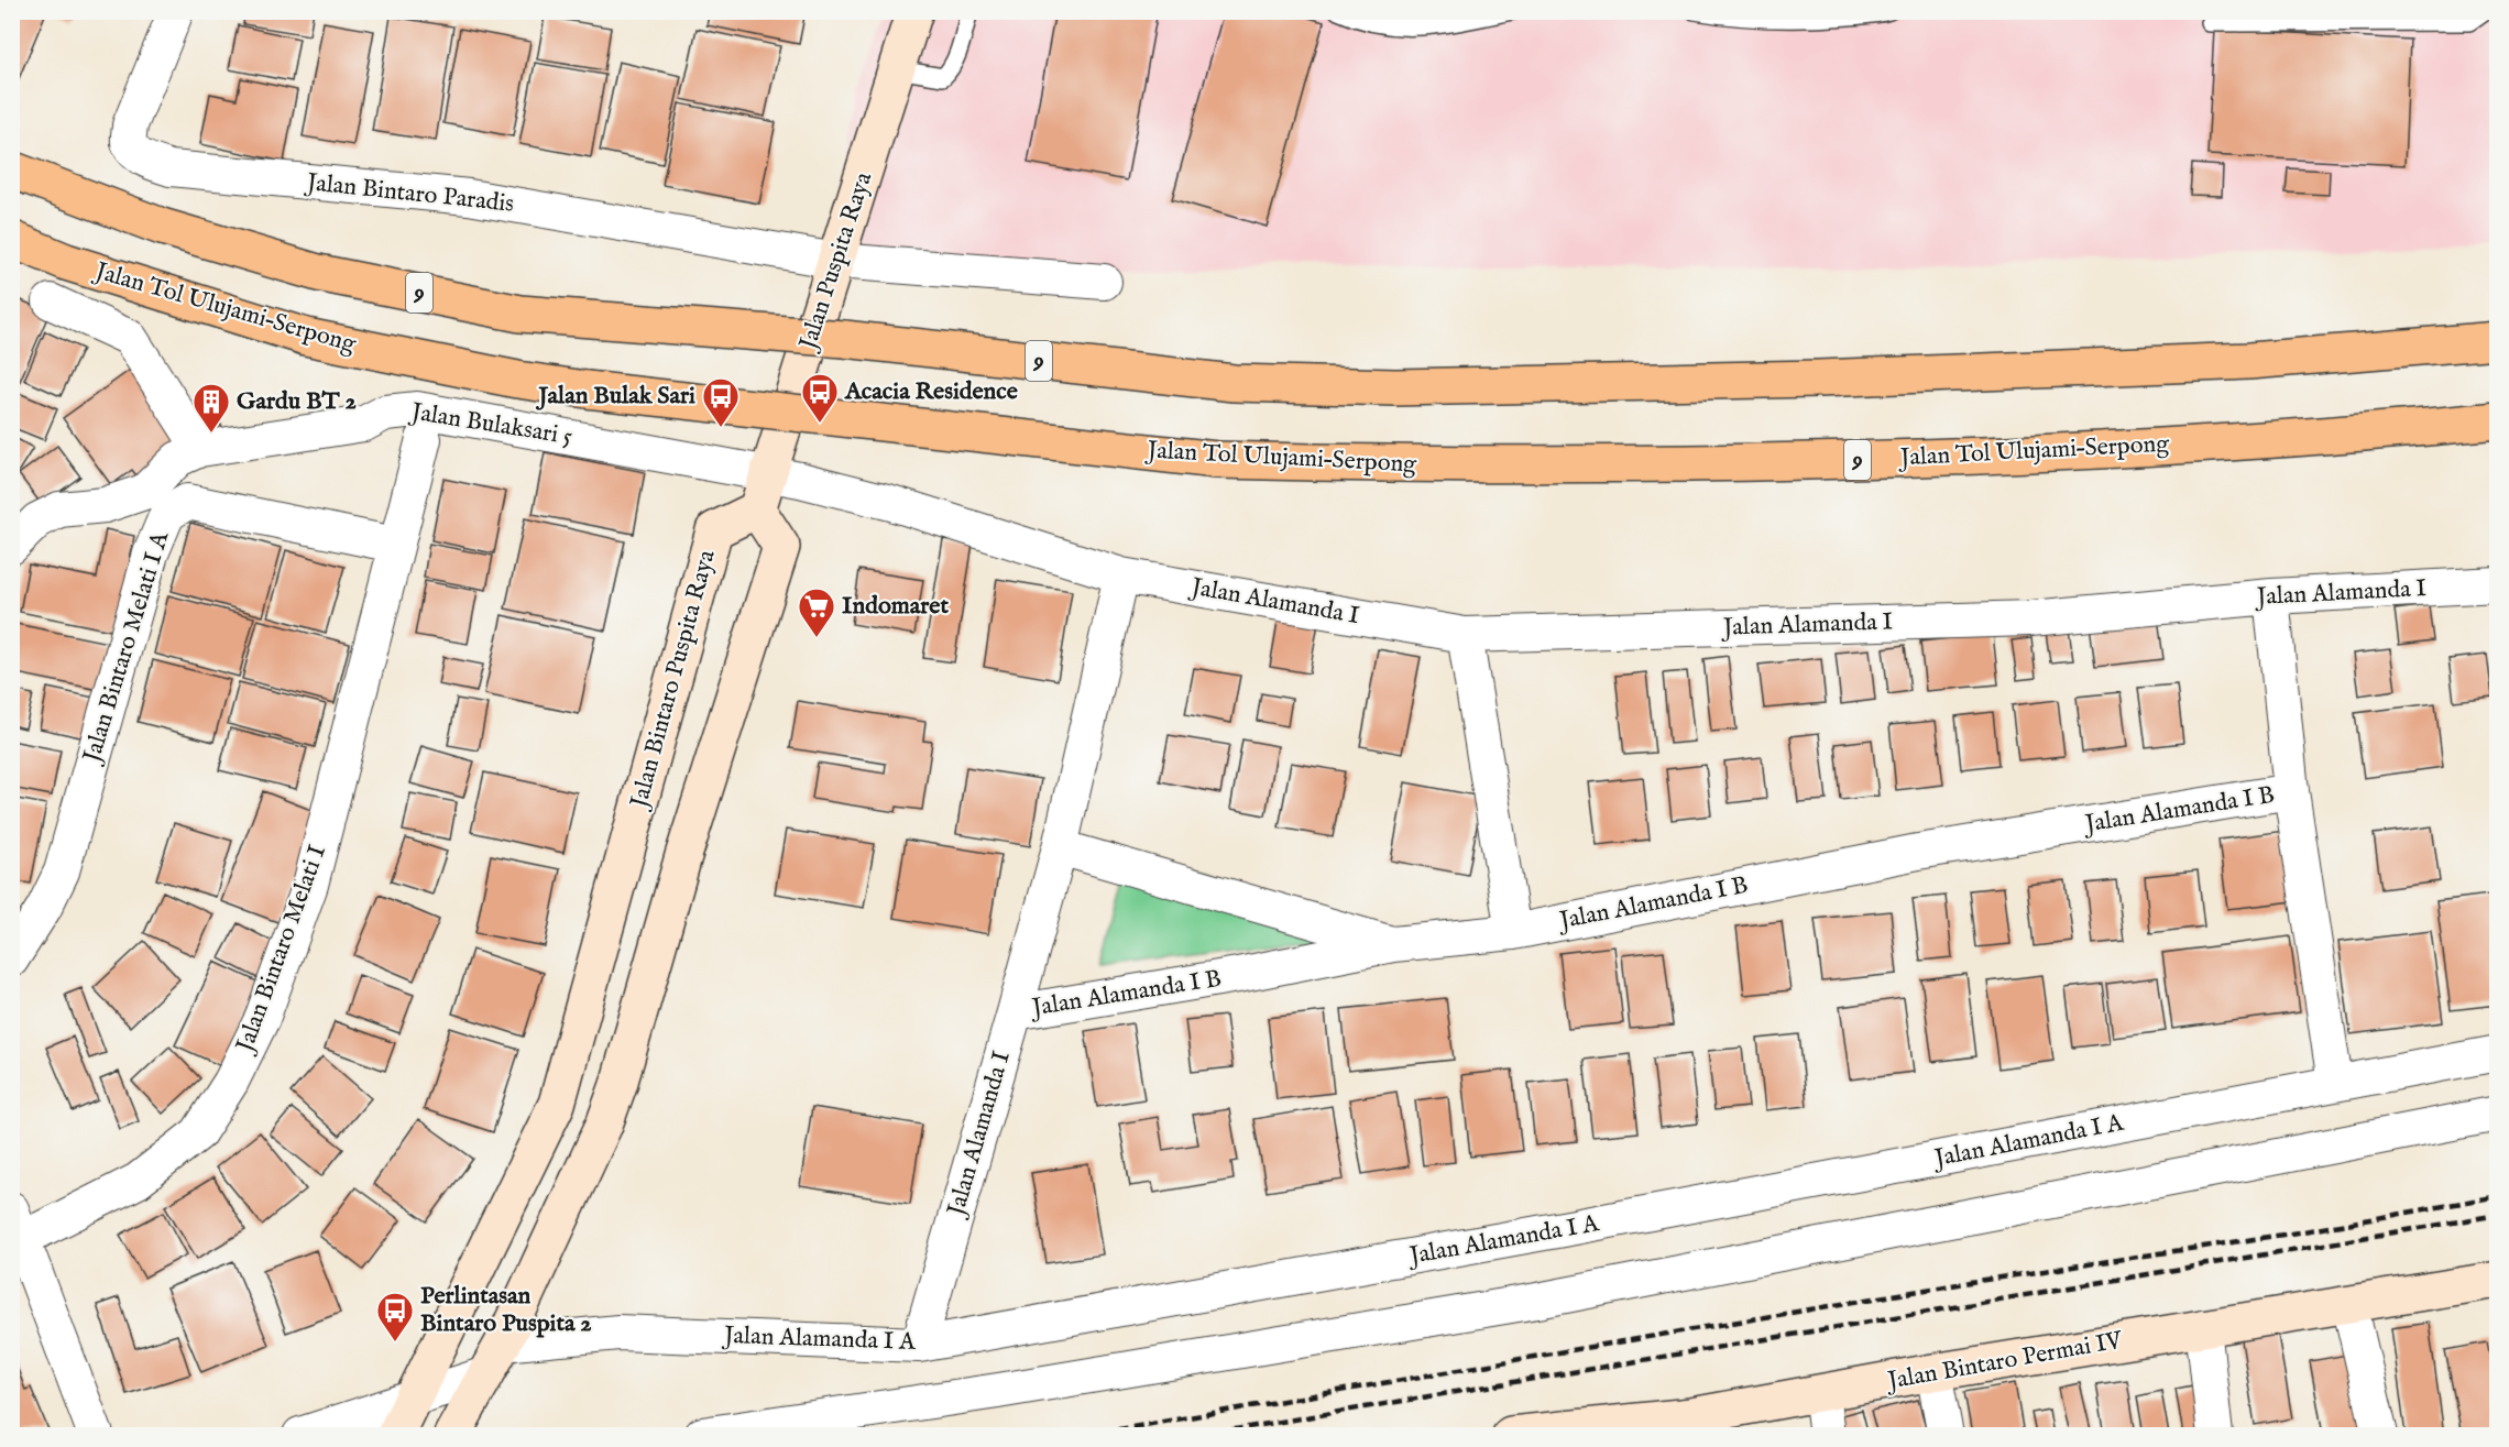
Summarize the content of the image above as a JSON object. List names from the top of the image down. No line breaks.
{"streets":{"highway":["9","Jalan Tol Ulujami–Serpong"],"main road":["Jalan Puspita Raya","Jalan Bintaro Puspita Raya","Jalan Bintaro Permai IV"],"street":["Jalan Bintaro Paradis","Jalan Bulaksari 5","Jalan Alamanda I","Jalan Bintaro Melati I A","Jalan Alamanda I B","Jalan Bintaro Melati I","Jalan Alamanda I A"]},"crossings":[["Jalan Bintaro Paradis","Jalan Puspita Raya"],["Jalan Puspita Raya","Jalan Bulaksari 5"],["Jalan Puspita Raya","Jalan Alamanda I"],["Jalan Puspita Raya","Jalan Bintaro Puspita Raya"],["Jalan Bulaksari 5","Jalan Alamanda I"],["Jalan Alamanda I","Jalan Alamanda I B"],["Jalan Alamanda I","Jalan Alamanda I A"],["Jalan Bintaro Melati I A","Jalan Bintaro Melati I"]],"places":{"bus stop":["Acacia Residence","Jalan Bulak Sari","Perlintasan Bintaro Puspita 2"],"building":["Gardu BT 2"],"supermarket":["Indomaret"]}}
